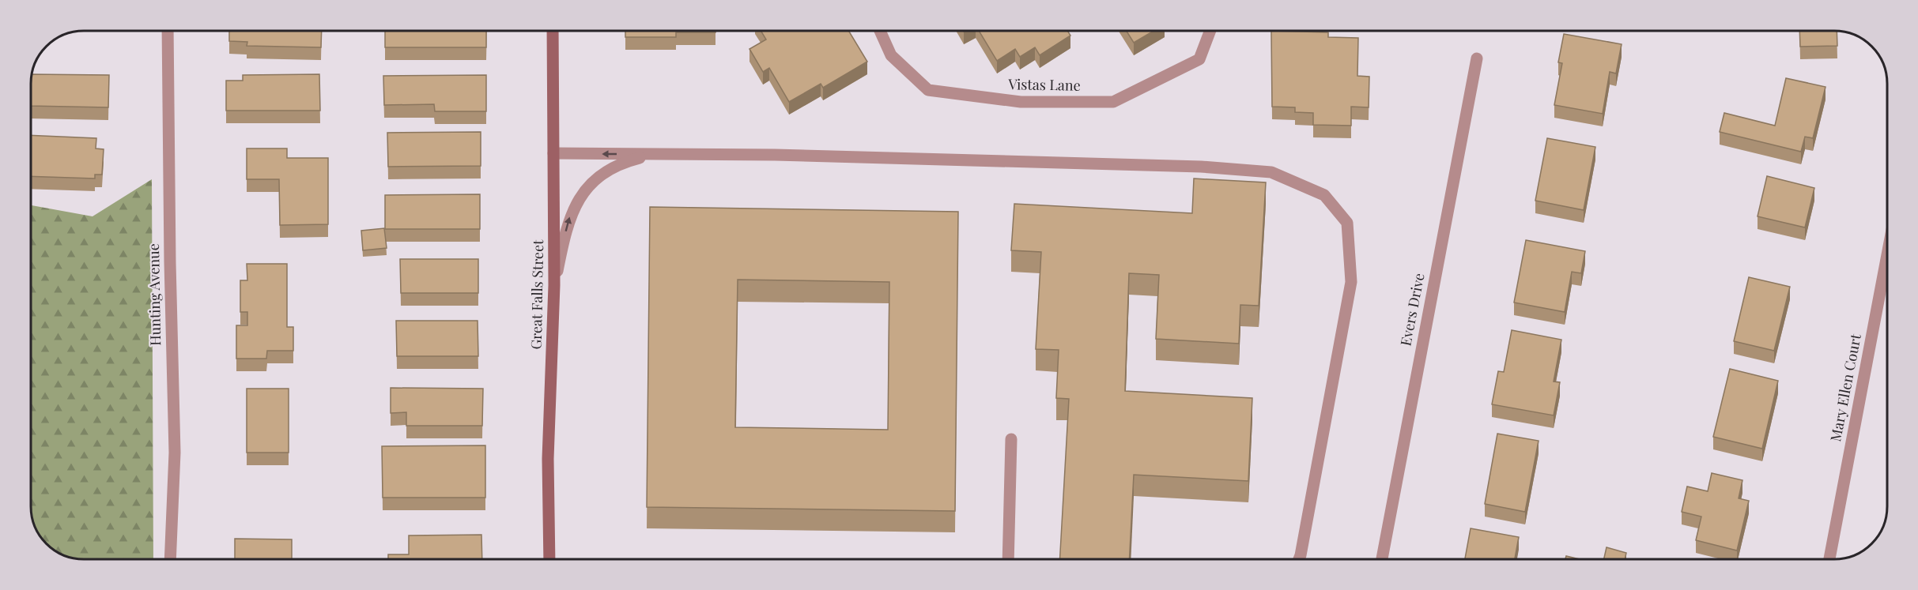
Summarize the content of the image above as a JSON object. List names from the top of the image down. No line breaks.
{"streets":{"main road":["Great Falls Street"],"street":["Vistas Lane","Hunting Avenue","Evers Drive","Mary Ellen Court"]}}
